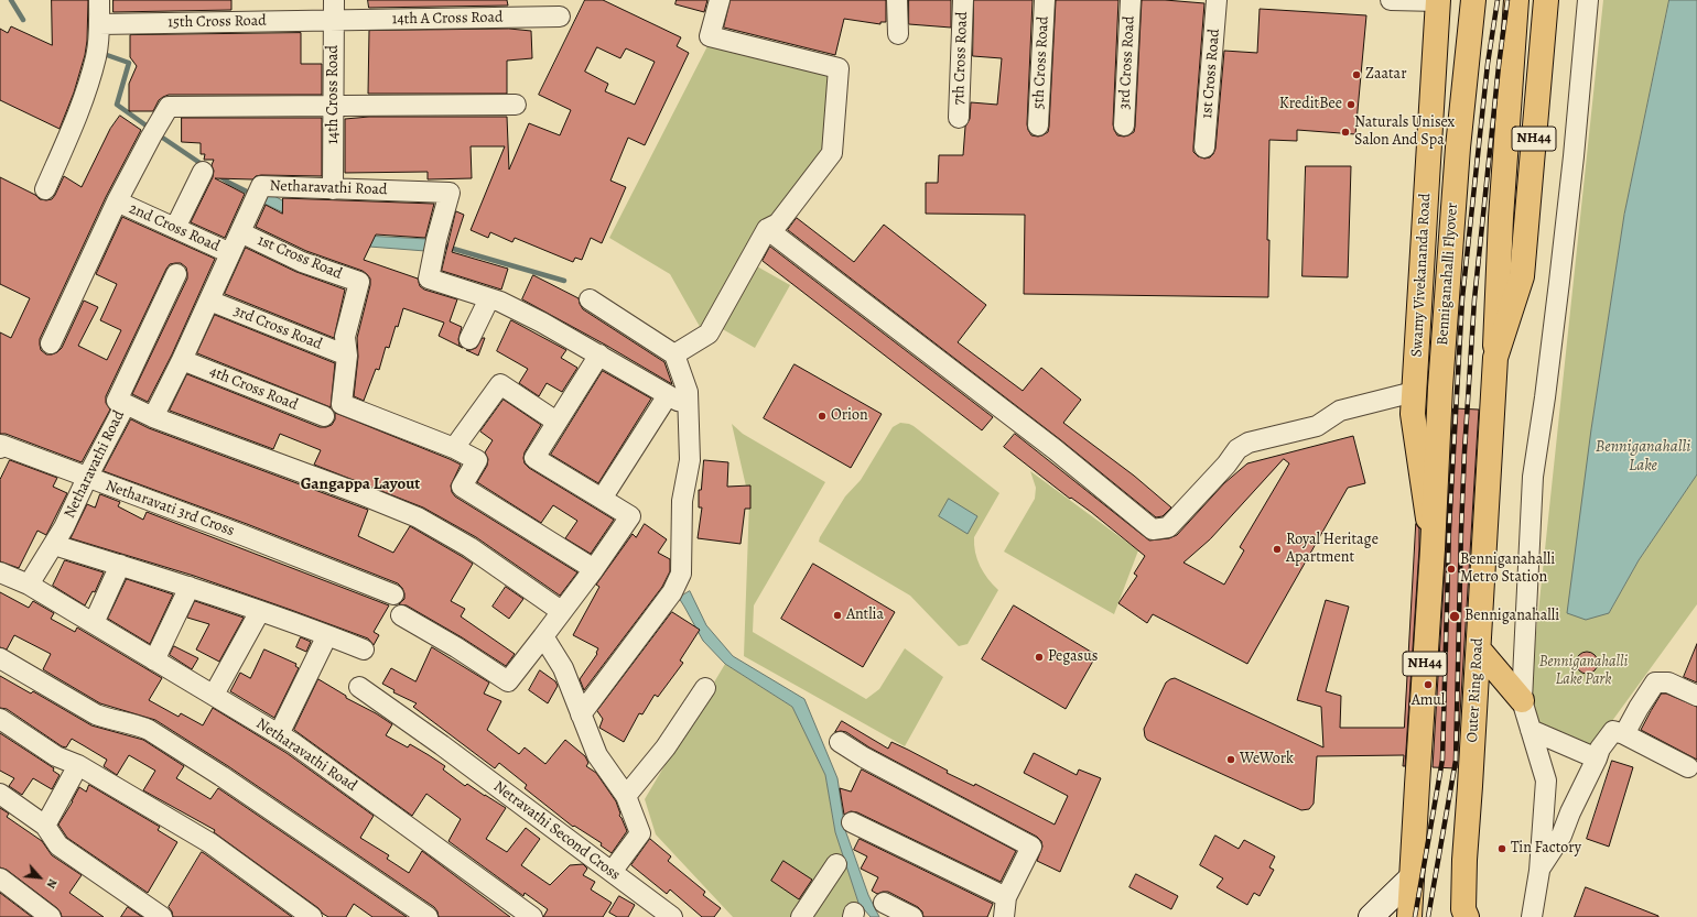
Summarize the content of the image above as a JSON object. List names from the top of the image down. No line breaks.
{"streets":{"main road":["NH44","Benniganahalli Flyover","Swamy Vivekananda Road","Outer Ring Road"],"street":["14th A Cross Road","15th Cross Road","7th Cross Road","5th Cross Road","3rd Cross Road","1st Cross Road","14th Cross Road","Netharavathi Road","2nd Cross Road","4th Cross Road","Netharavati 3rd Cross","Netravathi Second Cross"]},"crossings":[["14th A Cross Road","15th Cross Road"],["14th A Cross Road","14th Cross Road"],["15th Cross Road","14th Cross Road"],["3rd Cross Road","1st Cross Road"],["3rd Cross Road","Netharavathi Road"],["1st Cross Road","Netharavathi Road"],["14th Cross Road","Netharavathi Road"],["NH44","Benniganahalli Flyover"],["NH44","Swamy Vivekananda Road"],["NH44","Outer Ring Road"],["Netharavathi Road","2nd Cross Road"],["Netharavathi Road","4th Cross Road"],["Netharavathi Road","Netharavati 3rd Cross"],["Benniganahalli Flyover","Swamy Vivekananda Road"]],"districts":["Gangappa Layout"],"water":["Benniganahalli Lake"],"parks":["Benniganahalli Lake Park"],"places":["Zaatar","KreditBee","Naturals Unisex Salon And Spa","Orion","Royal Heritage Apartment","Benniganahalli Metro Station","Antlia","Benniganahalli","Pegasus","Amul","WeWork","Tin Factory"],"north":"bottom right"}
